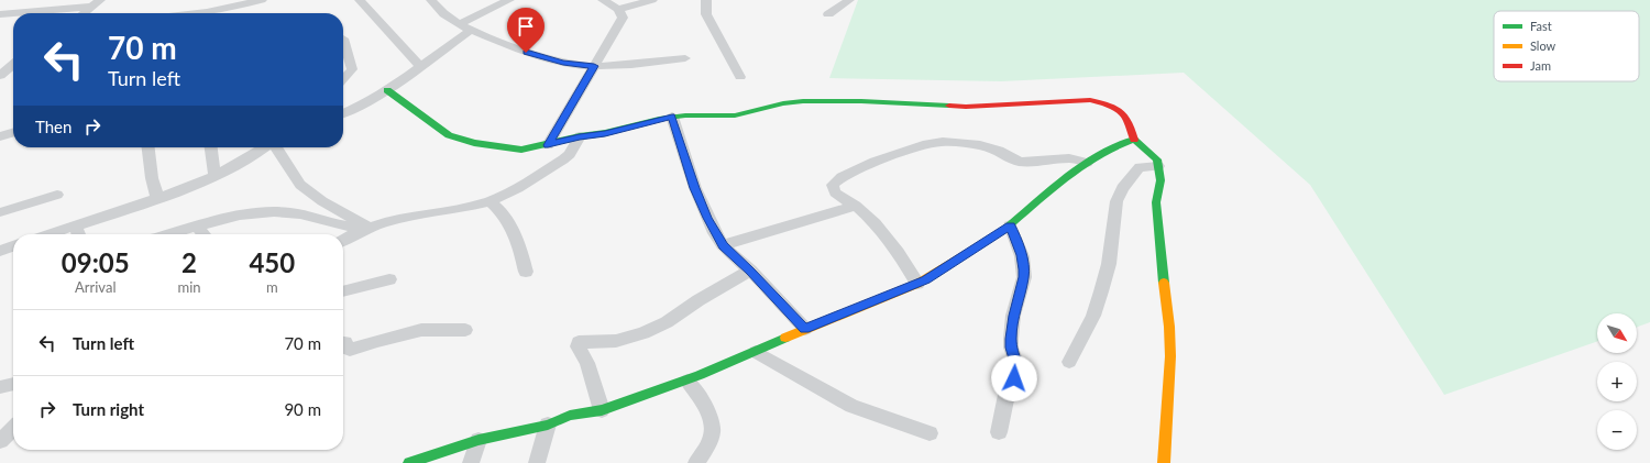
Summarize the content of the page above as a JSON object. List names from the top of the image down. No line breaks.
{"legend":["Fast","Slow","Jam"],"north":"bottom right","page":{"turn":["70 m","Turn left"],"then":"Then","eta":["09:05","Arrival","2","min","450","m"],"list":[{"name":"Turn left","value":"70 m"},{"name":"Turn right","value":"90 m"}],"map_buttons":["+","−"]}}
